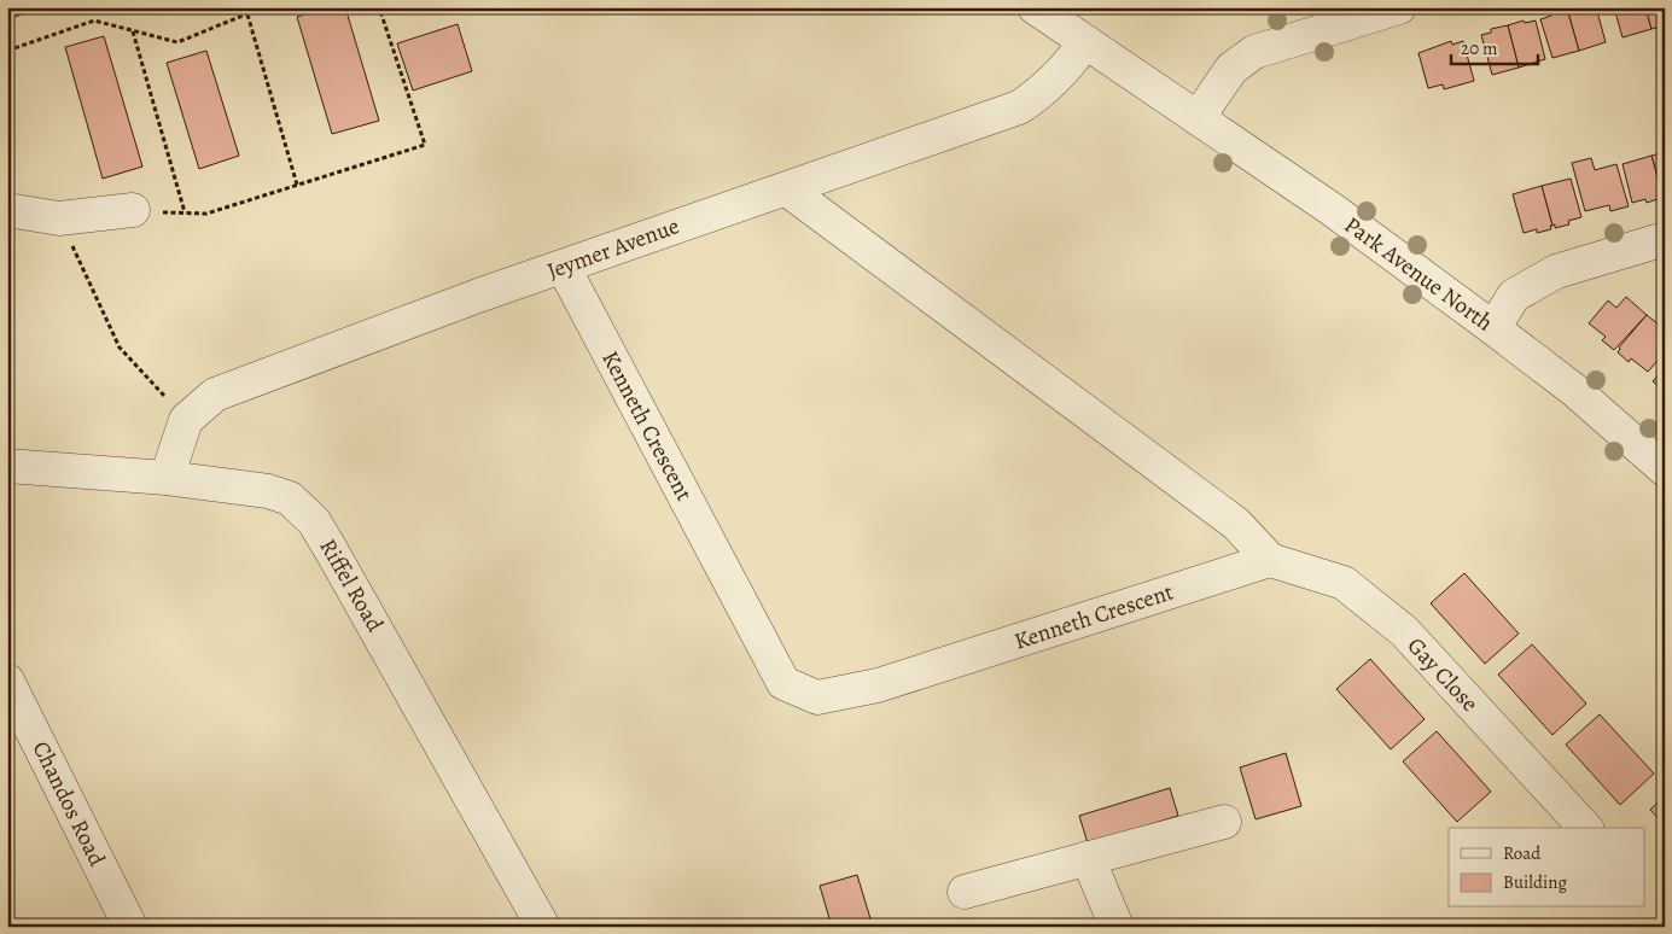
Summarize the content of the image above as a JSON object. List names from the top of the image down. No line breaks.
{"streets":{"street":["Jeymer Avenue","Park Avenue North","Kenneth Crescent","Riffel Road","Gay Close","Chandos Road"]},"crossings":[["Jeymer Avenue","Park Avenue North"],["Jeymer Avenue","Kenneth Crescent"],["Kenneth Crescent","Gay Close"]],"legend":["Road","Building"],"scale_bar":"20 m"}
